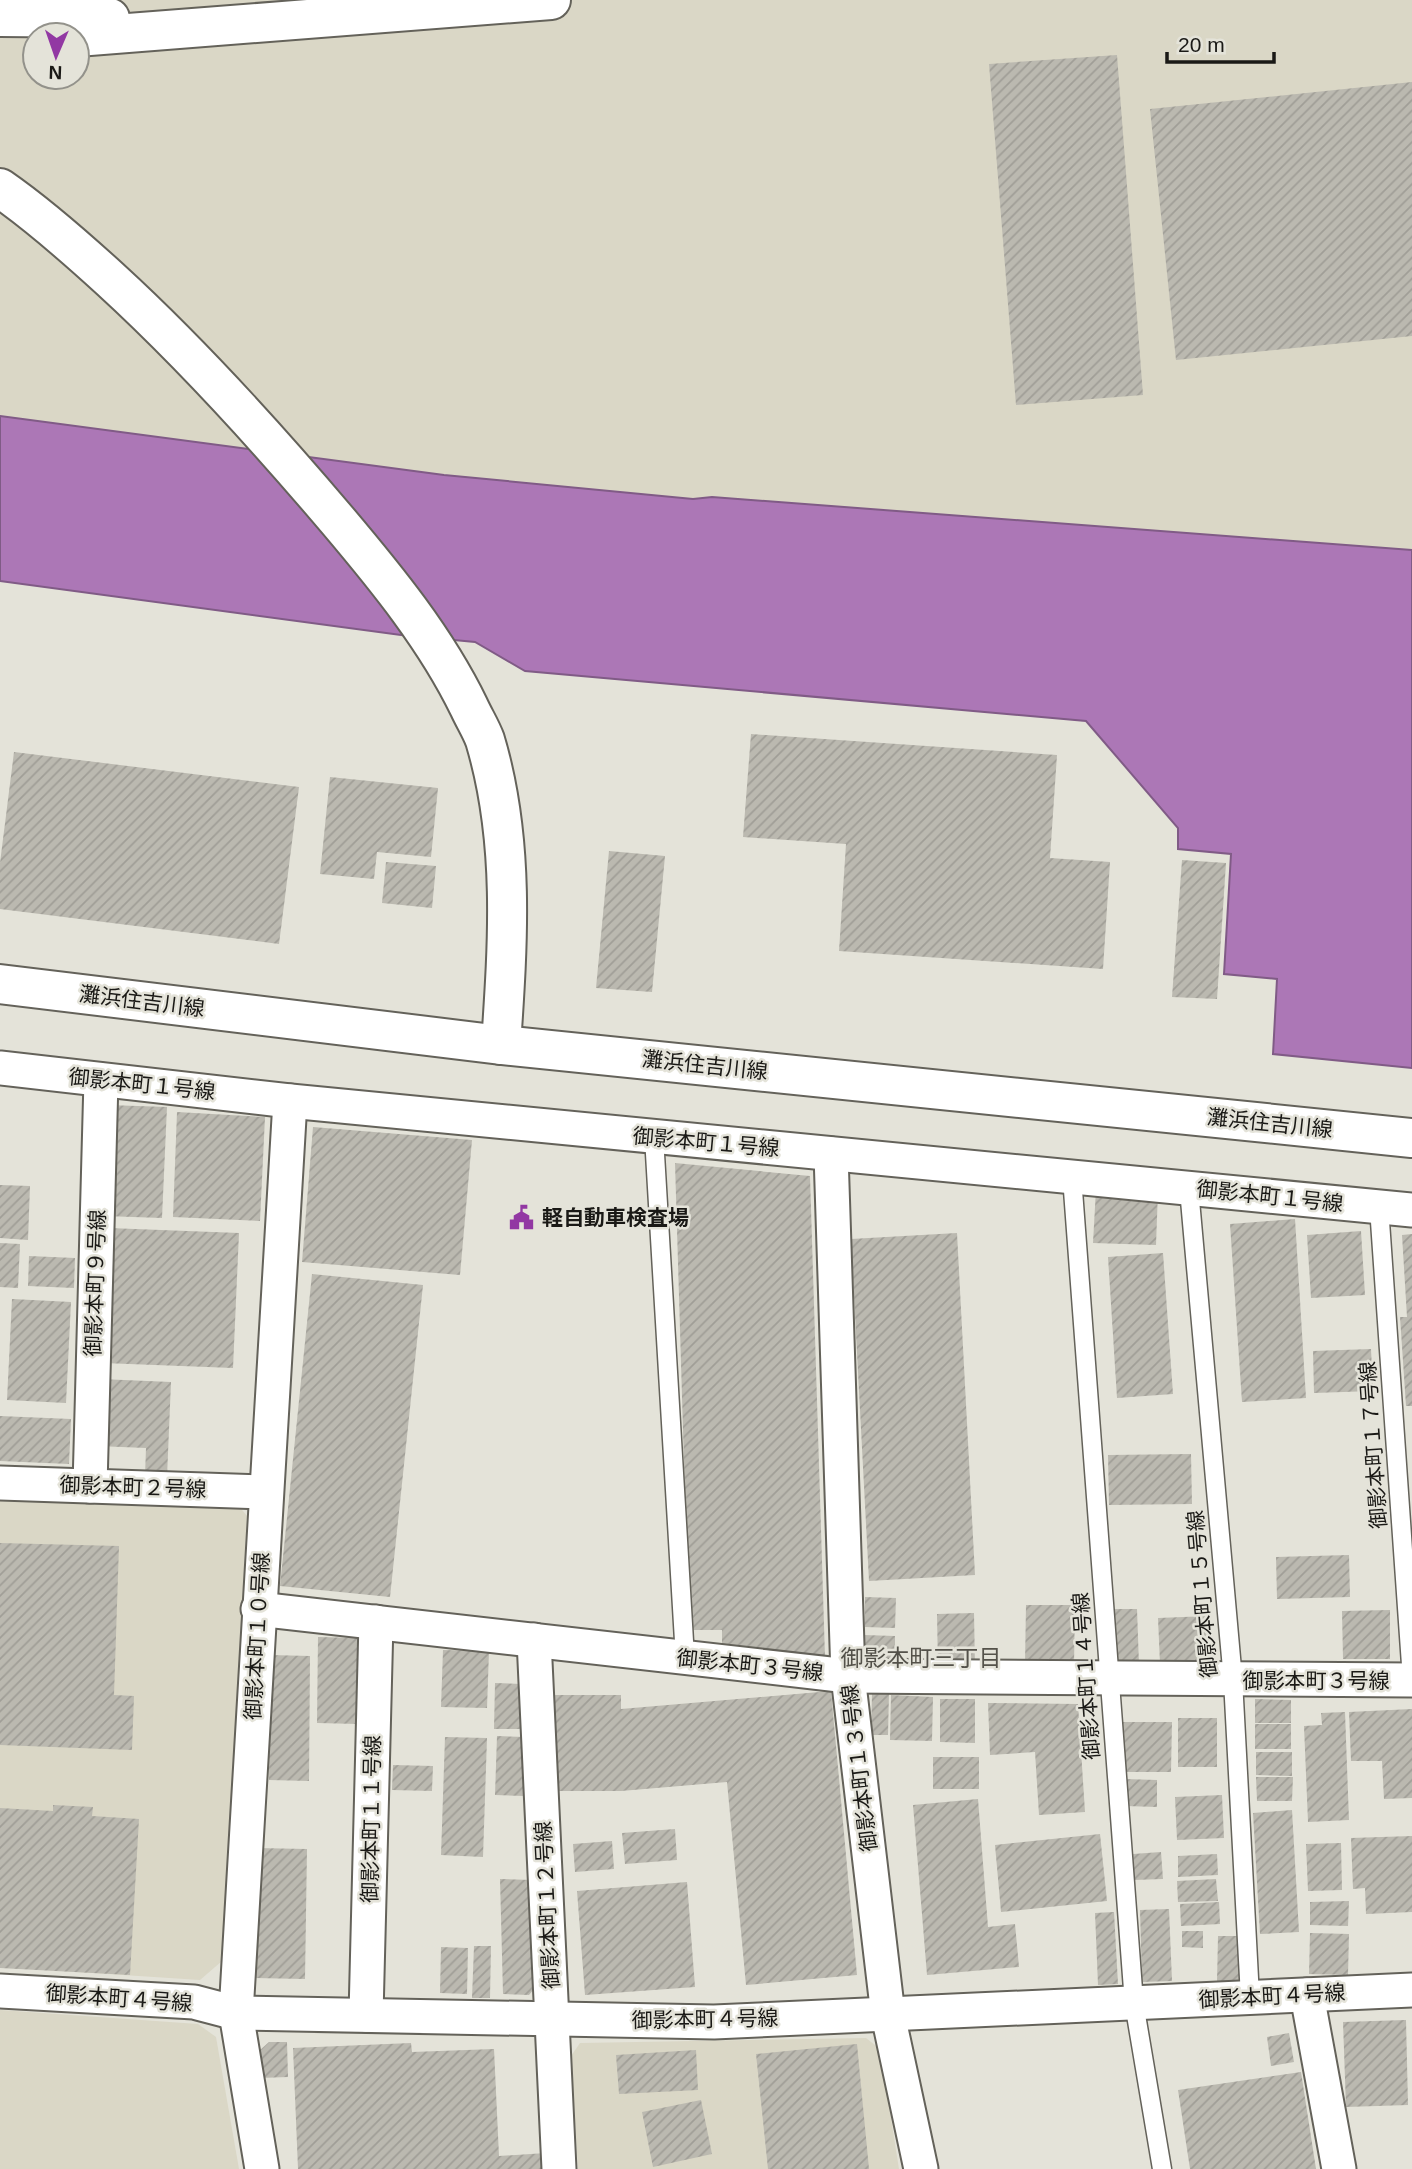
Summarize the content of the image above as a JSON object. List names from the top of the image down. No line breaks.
{"streets":{"street":["灘浜住吉川線","御影本町１号線","御影本町９号線","御影本町２号線","御影本町１０号線","御影本町３号線","御影本町１３号線","御影本町１１号線","御影本町１２号線","御影本町４号線"],"lane":["御影本町１７号線","御影本町１５号線","御影本町１４号線"]},"crossings":[["御影本町１号線","御影本町９号線"],["御影本町１号線","御影本町１７号線"],["御影本町１号線","御影本町１５号線"],["御影本町１号線","御影本町１０号線"],["御影本町１号線","御影本町１４号線"],["御影本町１号線","御影本町１３号線"],["御影本町９号線","御影本町２号線"],["御影本町１７号線","御影本町３号線"],["御影本町２号線","御影本町１０号線"],["御影本町１５号線","御影本町３号線"],["御影本町１５号線","御影本町４号線"],["御影本町１０号線","御影本町３号線"],["御影本町１０号線","御影本町４号線"],["御影本町３号線","御影本町１４号線"],["御影本町３号線","御影本町１３号線"],["御影本町３号線","御影本町１１号線"],["御影本町３号線","御影本町１２号線"],["御影本町１４号線","御影本町４号線"],["御影本町１３号線","御影本町４号線"],["御影本町１１号線","御影本町４号線"],["御影本町１２号線","御影本町４号線"]],"districts":["御影本町三丁目"],"places":{"public building":["軽自動車検査場"]},"scale_bar":"20 m","north":"bottom"}
